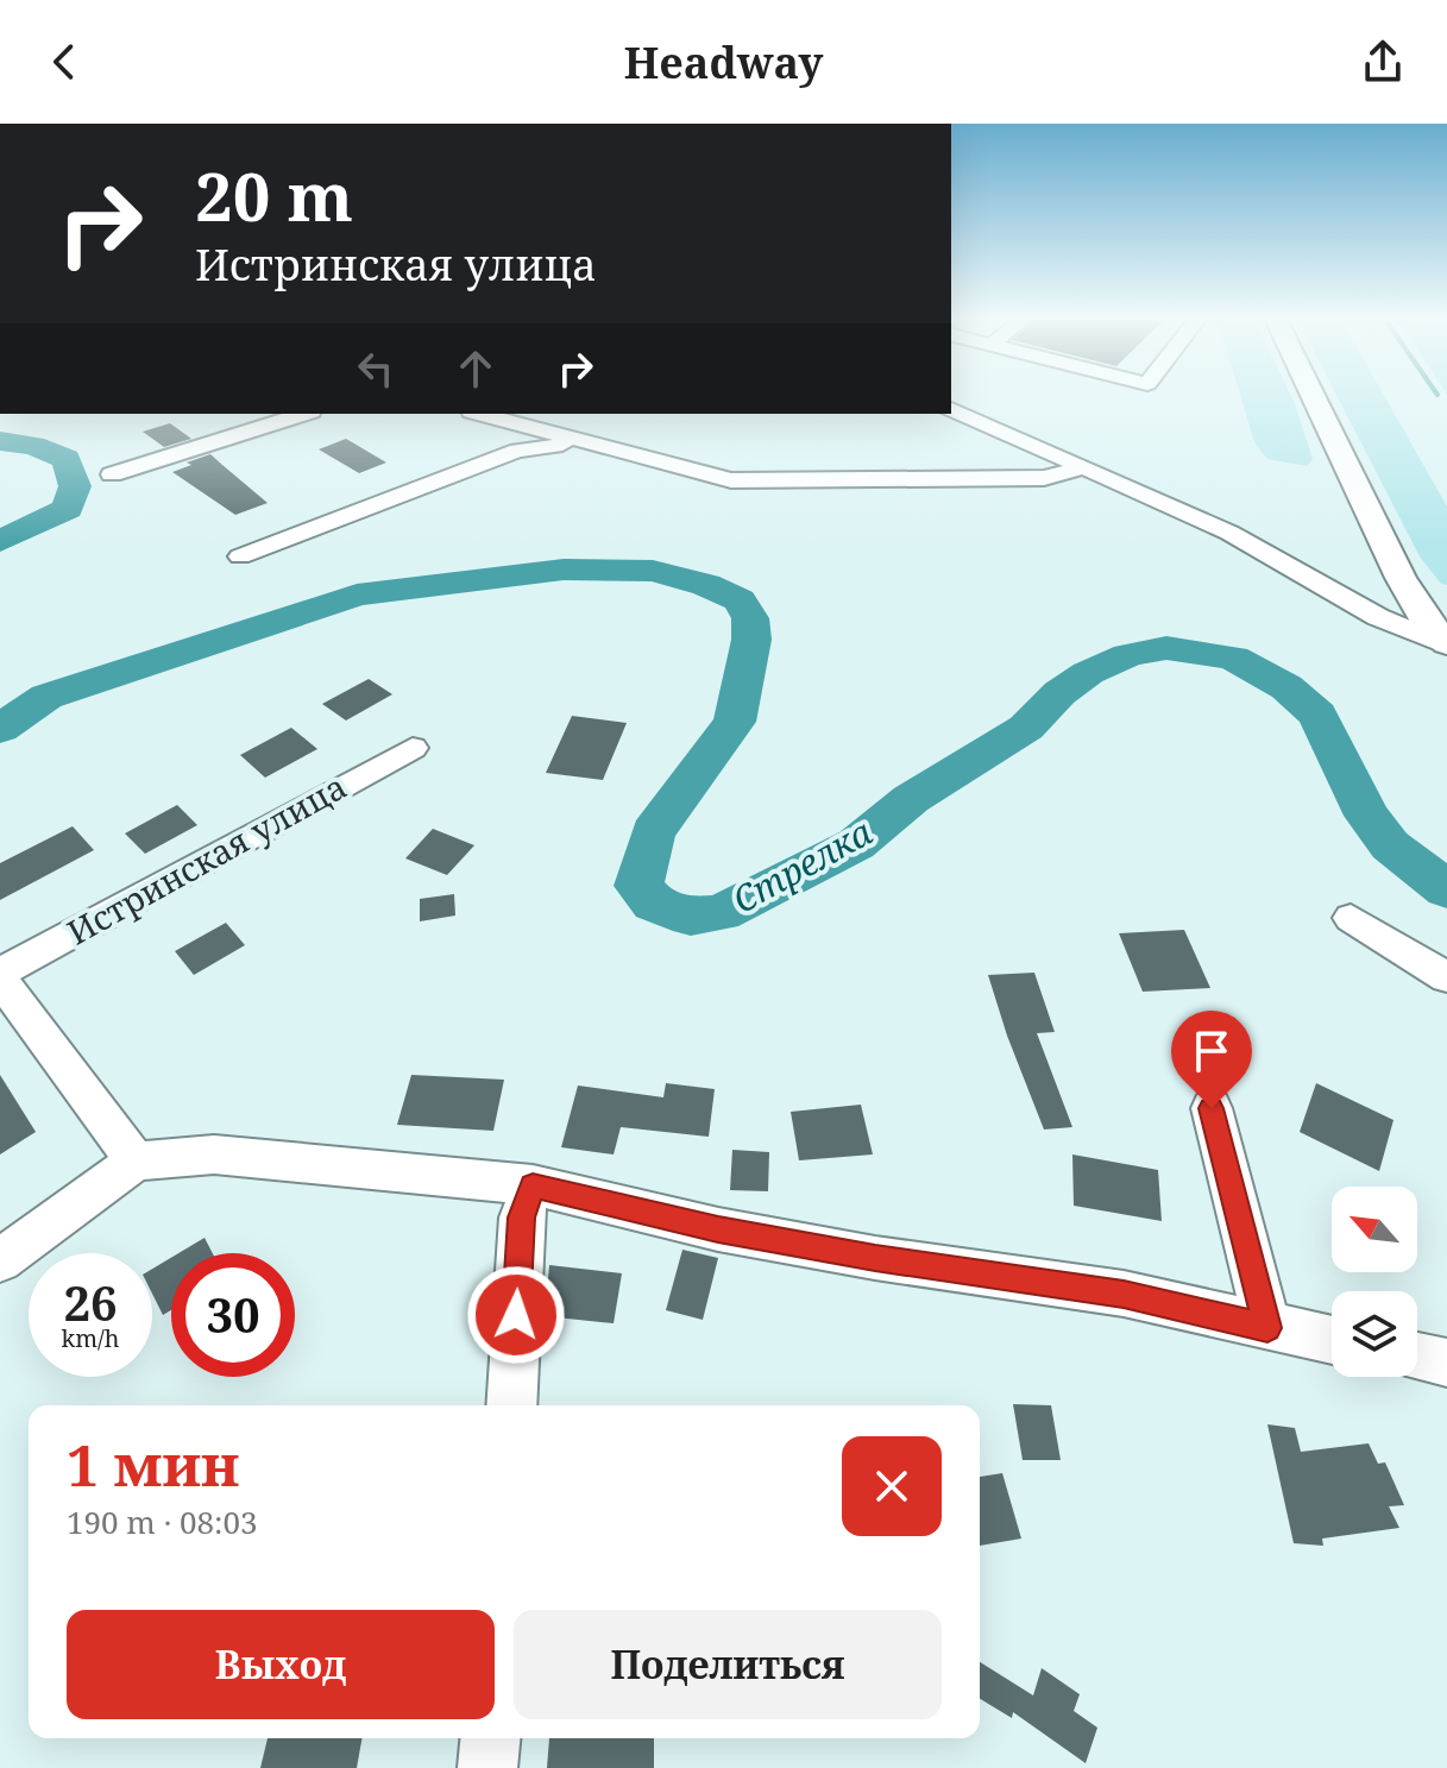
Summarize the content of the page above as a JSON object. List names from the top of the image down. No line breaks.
{"streets":{"street":["Истринская улица"]},"water":["Стрелка"],"north":"top left","page":{"header":"Headway","turn":["20 m","Истринская улица"],"speed":"26 km/h","limit":"30","heading":["1 мин","190 m · 08:03"],"buttons":["Выход","Поделиться"]}}
